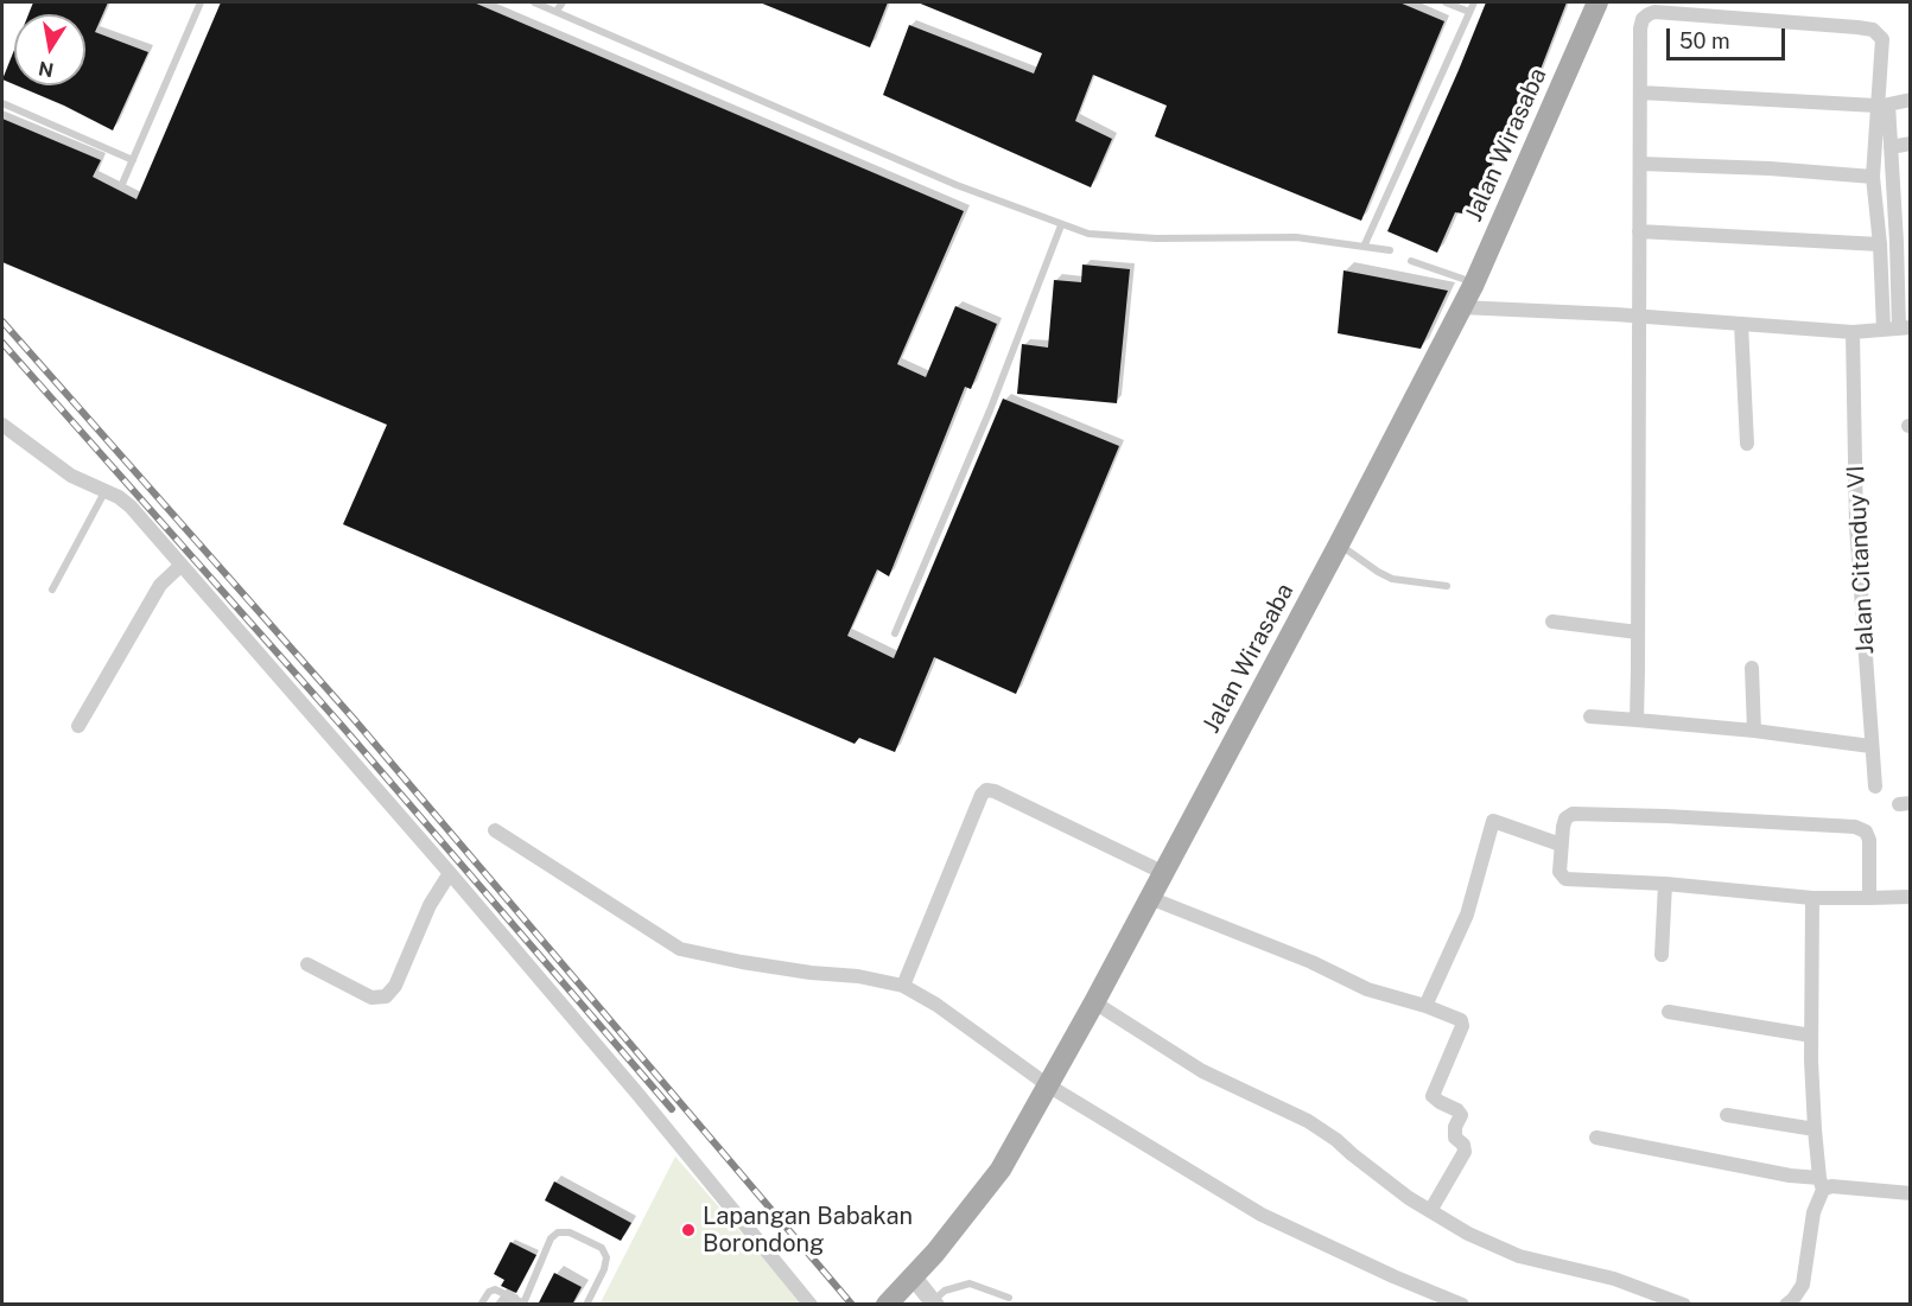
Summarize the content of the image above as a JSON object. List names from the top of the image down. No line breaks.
{"streets":{"main road":["Jalan Wirasaba"],"street":["Jalan Citanduy VI"]},"places":["Lapangan Babakan Borondong"],"scale_bar":"50 m","north":"bottom"}
